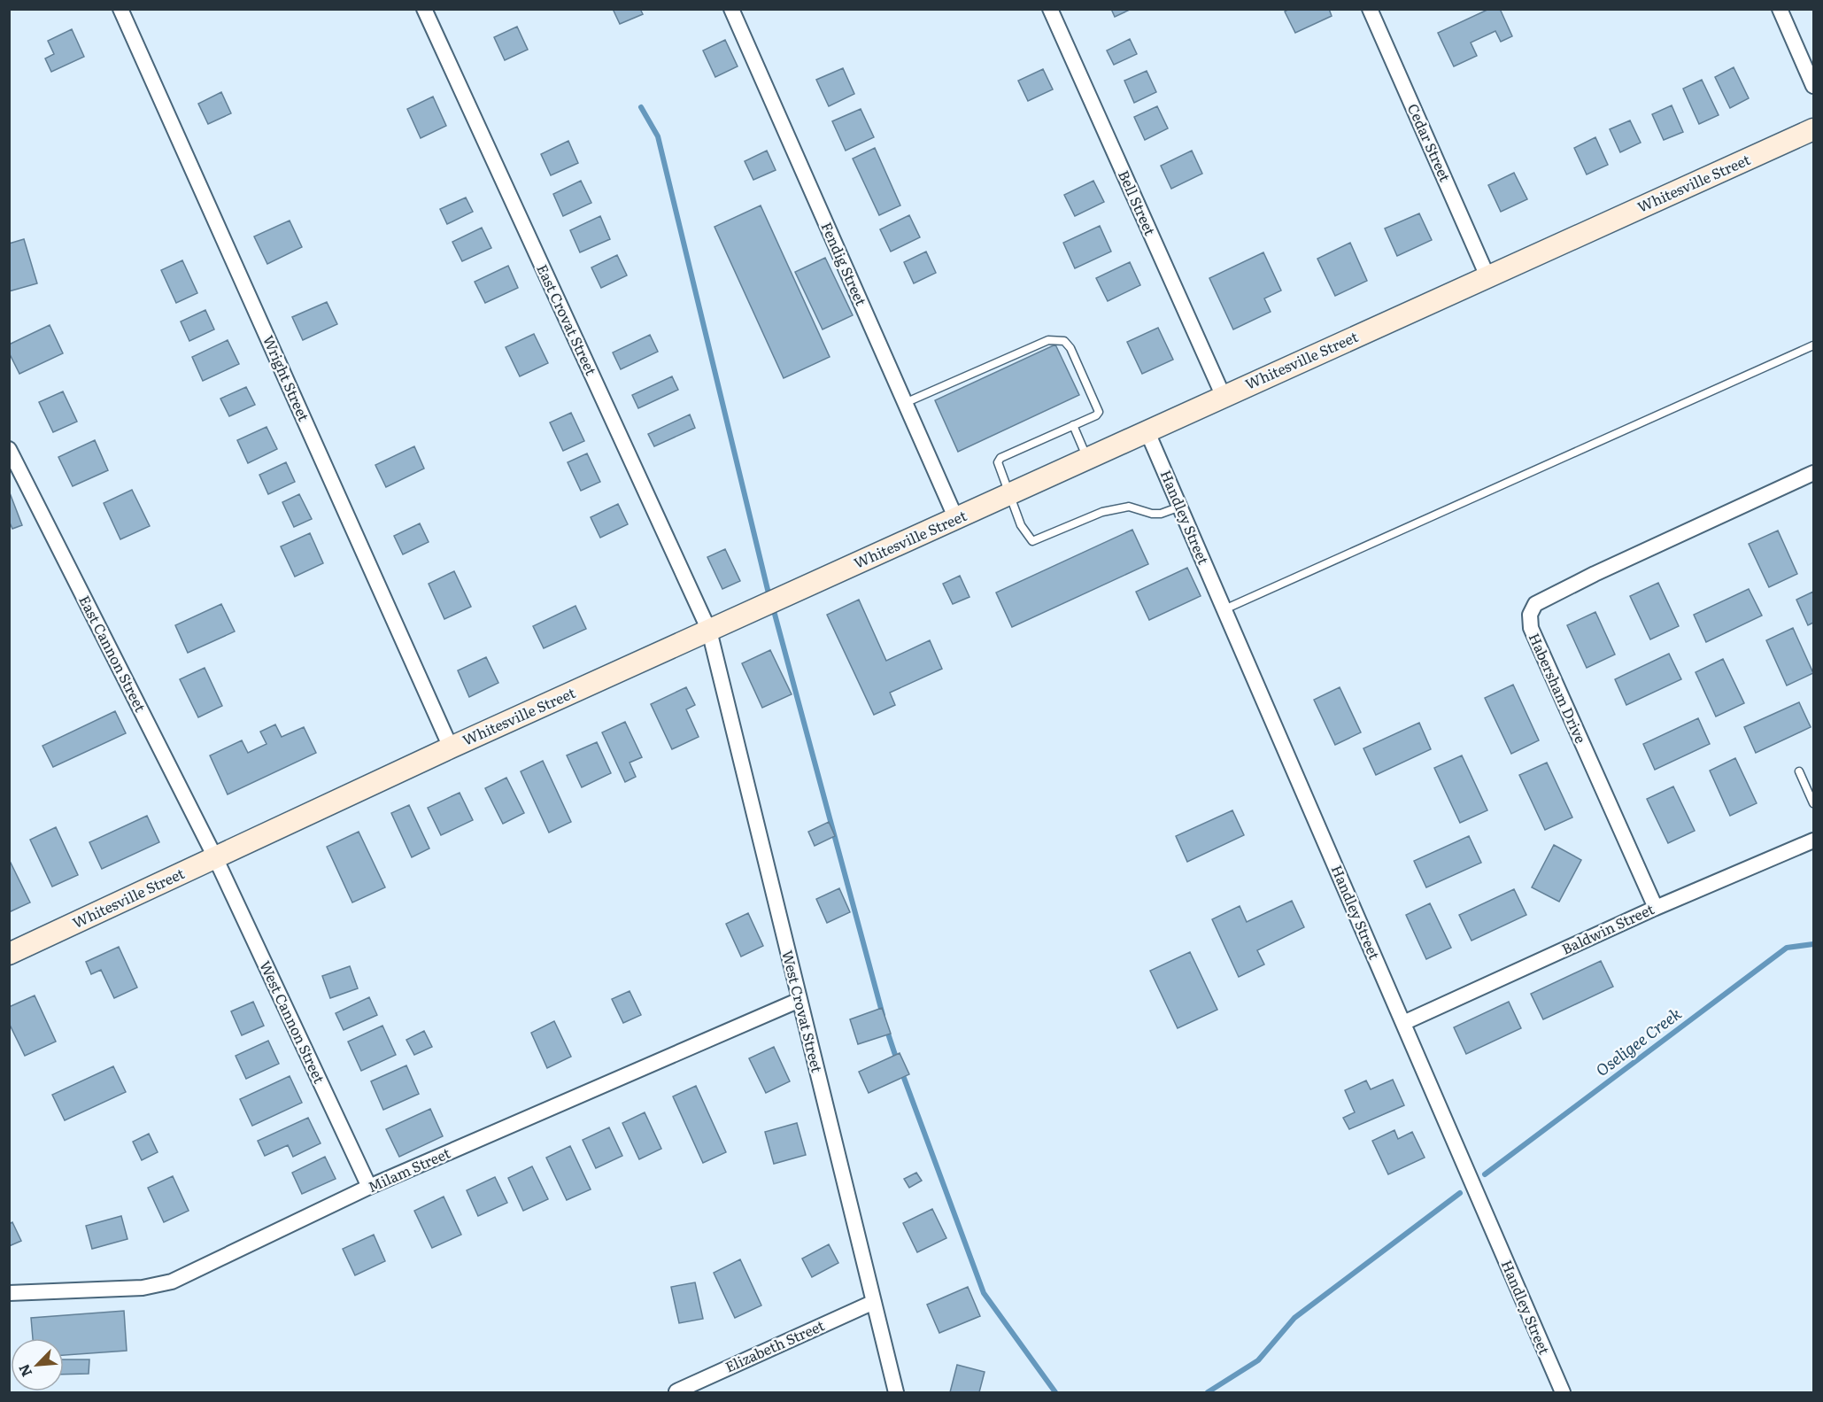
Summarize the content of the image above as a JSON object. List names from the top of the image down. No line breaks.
{"streets":{"main road":["Whitesville Street"],"street":["Cedar Street","Bell Street","Fendig Street","East Crovat Street","Wright Street","Handley Street","East Cannon Street","Habersham Drive","Baldwin Street","West Crovat Street","West Cannon Street","Milam Street","Elizabeth Street"]},"crossings":[["Cedar Street","Whitesville Street"],["Whitesville Street","Bell Street"],["Whitesville Street","Fendig Street"],["Whitesville Street","East Crovat Street"],["Whitesville Street","Wright Street"],["Whitesville Street","Handley Street"],["Whitesville Street","East Cannon Street"],["Whitesville Street","West Crovat Street"],["Whitesville Street","West Cannon Street"],["East Crovat Street","West Crovat Street"],["Handley Street","Baldwin Street"],["East Cannon Street","West Cannon Street"],["Habersham Drive","Baldwin Street"],["West Crovat Street","Milam Street"],["West Crovat Street","Elizabeth Street"],["West Cannon Street","Milam Street"]],"water":["Oseligee Creek"],"north":"bottom left"}
